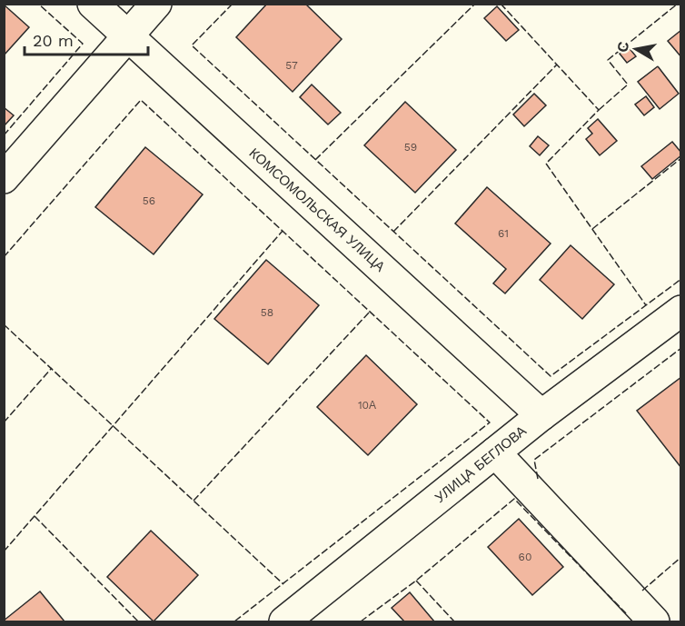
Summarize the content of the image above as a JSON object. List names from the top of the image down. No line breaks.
{"streets":{"street":["КОМСОМОЛЬСКАЯ УЛИЦА","УЛИЦА БЕГЛОВА"]},"crossings":[["КОМСОМОЛЬСКАЯ УЛИЦА","УЛИЦА БЕГЛОВА"]],"house_numbers":["57","59","56","61","58","10А","60"],"scale_bar":"20 m","north":"left"}
